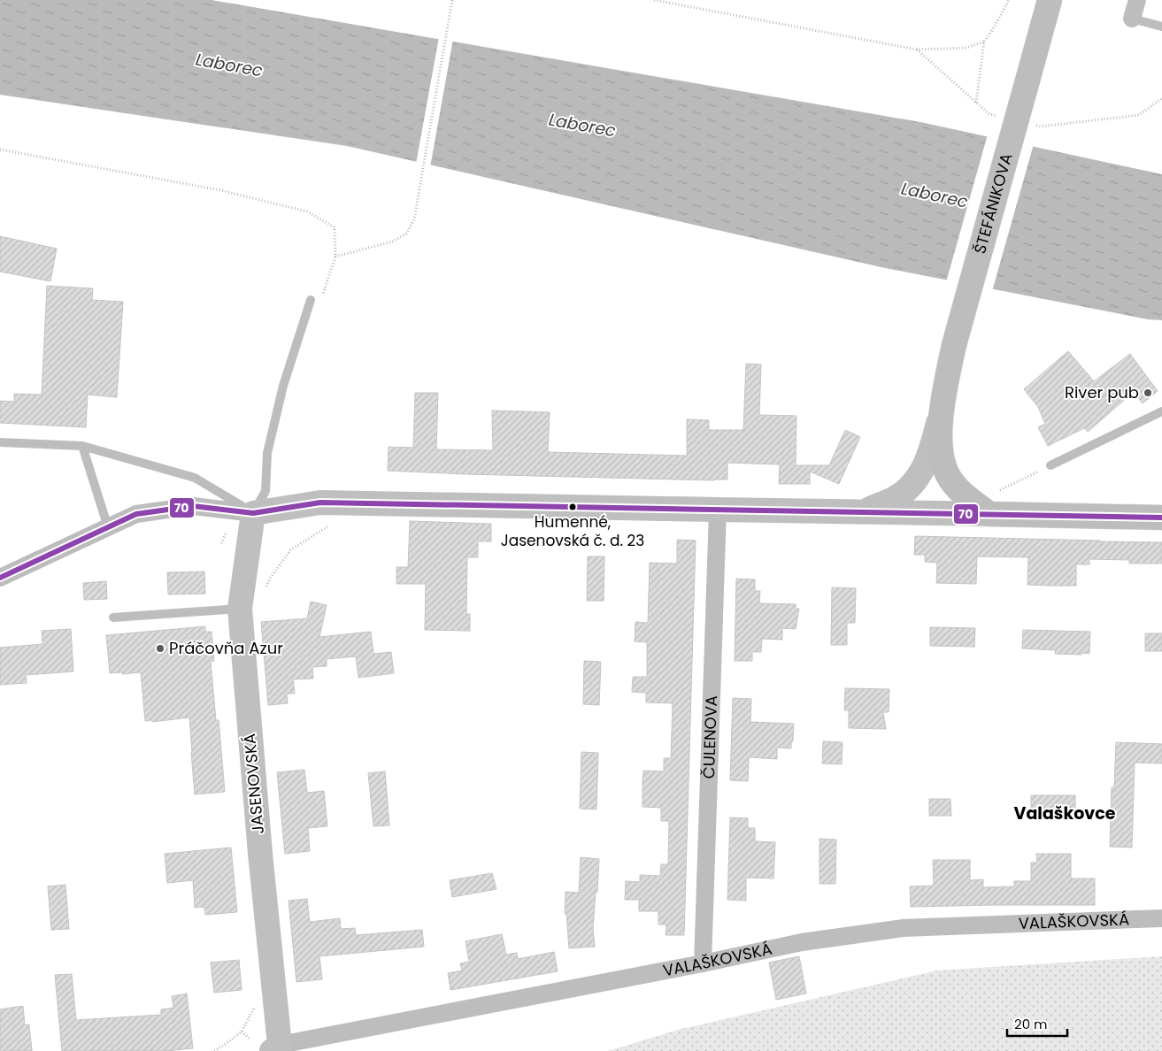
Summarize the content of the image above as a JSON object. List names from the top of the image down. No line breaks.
{"streets":{"main road":["ŠTEFÁNIKOVA"],"street":["ČULENOVA","JASENOVSKÁ","VALAŠKOVSKÁ"]},"crossings":[["ČULENOVA","VALAŠKOVSKÁ"],["JASENOVSKÁ","VALAŠKOVSKÁ"]],"districts":["Valaškovce"],"water":["Laborec"],"places":["River pub","Humenné, Jasenovská č. d. 23","Práčovňa Azur"],"lines":["transit line 70"],"scale_bar":"20 m"}
